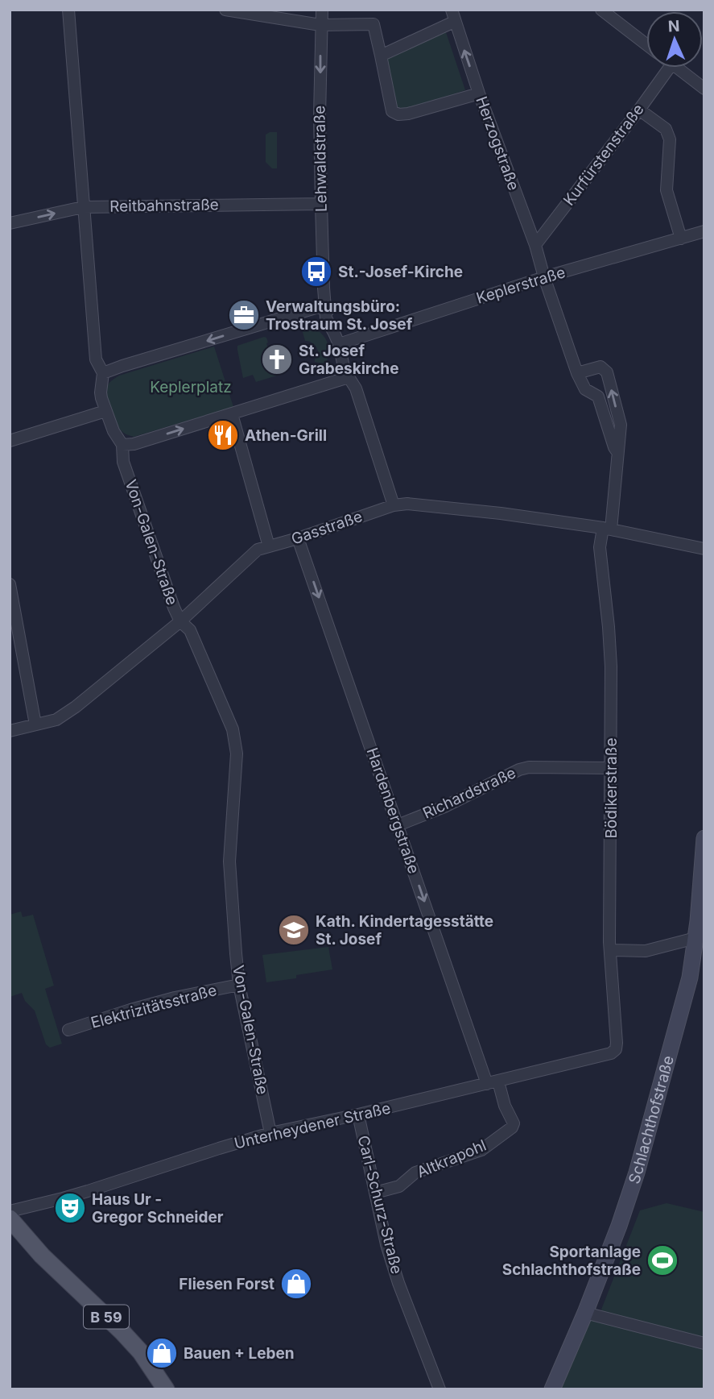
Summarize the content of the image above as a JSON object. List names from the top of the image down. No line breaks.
{"streets":{"main road":["Schlachthofstraße","B 59"],"street":["Herzogstraße","Kurfürstenstraße","Lehwaldstraße","Reitbahnstraße","Keplerstraße","Gasstraße","Von-Galen-Straße","Bödikerstraße","Richardstraße","Hardenbergstraße","Elektrizitätsstraße","Unterheydener Straße","Altkrapohl","Carl-Schurz-Straße"]},"crossings":[["Herzogstraße","Kurfürstenstraße"],["Herzogstraße","Keplerstraße"],["Herzogstraße","Bödikerstraße"],["Lehwaldstraße","Reitbahnstraße"],["Lehwaldstraße","Keplerstraße"],["Lehwaldstraße","Gasstraße"],["Reitbahnstraße","Von-Galen-Straße"],["Gasstraße","Von-Galen-Straße"],["Gasstraße","Bödikerstraße"],["Gasstraße","Hardenbergstraße"],["Von-Galen-Straße","Elektrizitätsstraße"],["Von-Galen-Straße","Unterheydener Straße"],["Bödikerstraße","Richardstraße"],["Bödikerstraße","Unterheydener Straße"],["Richardstraße","Hardenbergstraße"],["Hardenbergstraße","Unterheydener Straße"],["Hardenbergstraße","Altkrapohl"],["Unterheydener Straße","Altkrapohl"],["Unterheydener Straße","Carl-Schurz-Straße"],["Altkrapohl","Carl-Schurz-Straße"]],"one_way":["Lehwaldstraße","Hardenbergstraße"],"parks":["Keplerplatz"],"places":{"bus stop":["St.-Josef-Kirche"],"office":["Verwaltungsbüro: Trostraum St. Josef"],"church":["St. Josef Grabeskirche"],"restaurant":["Athen-Grill"],"school or university":["Kath. Kindertagesstätte St. Josef"],"theatre":["Haus Ur - Gregor Schneider"],"sports":["Sportanlage Schlachthofstraße"],"shop":["Fliesen Forst","Bauen + Leben"]},"north":"top"}
